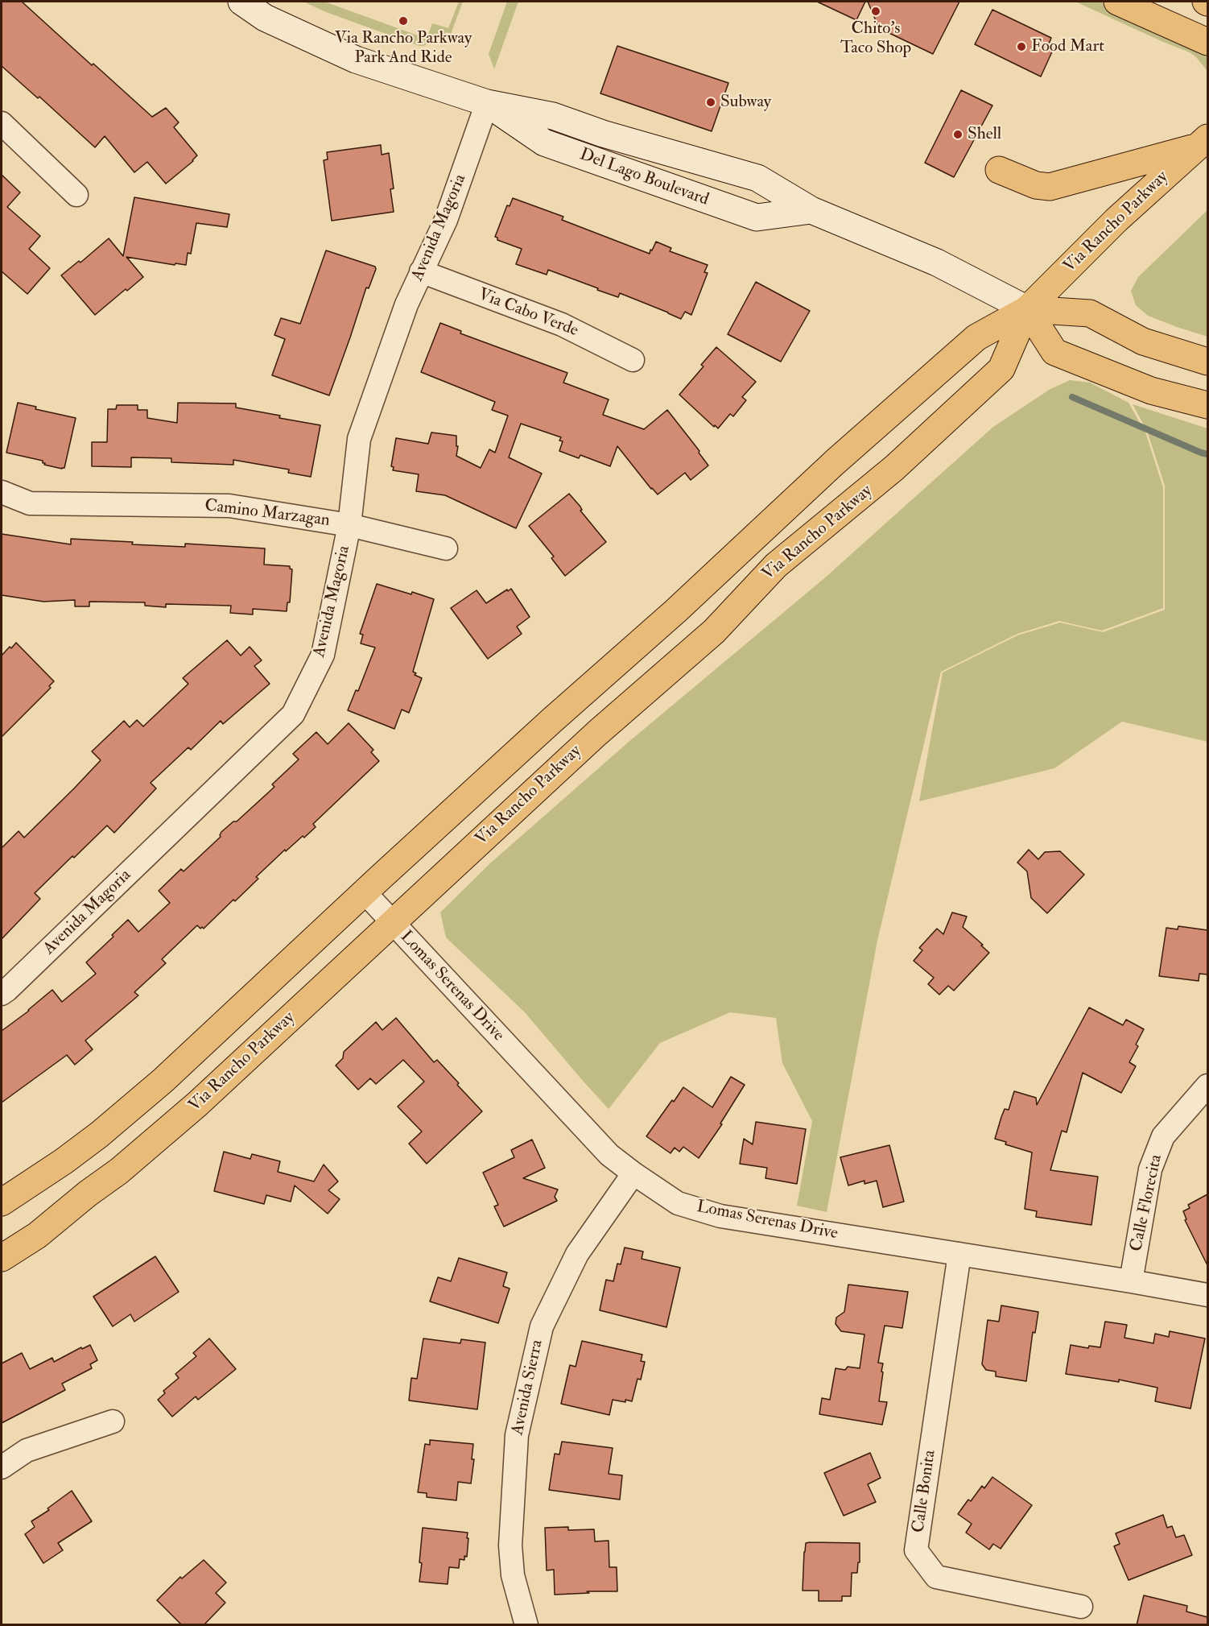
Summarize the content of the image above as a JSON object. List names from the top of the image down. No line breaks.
{"streets":{"main road":["Del Lago Boulevard","Via Rancho Parkway"],"street":["Avenida Magoria","Via Cabo Verde","Camino Marzagan","Lomas Serenas Drive","Calle Florecita","Avenida Sierra","Calle Bonita"]},"crossings":[["Del Lago Boulevard","Via Rancho Parkway"],["Del Lago Boulevard","Avenida Magoria"],["Via Rancho Parkway","Lomas Serenas Drive"],["Avenida Magoria","Via Cabo Verde"],["Avenida Magoria","Camino Marzagan"],["Lomas Serenas Drive","Calle Florecita"],["Lomas Serenas Drive","Avenida Sierra"],["Lomas Serenas Drive","Calle Bonita"]],"places":["Chito's Taco Shop","Via Rancho Parkway Park And Ride","Food Mart","Subway","Shell"]}
